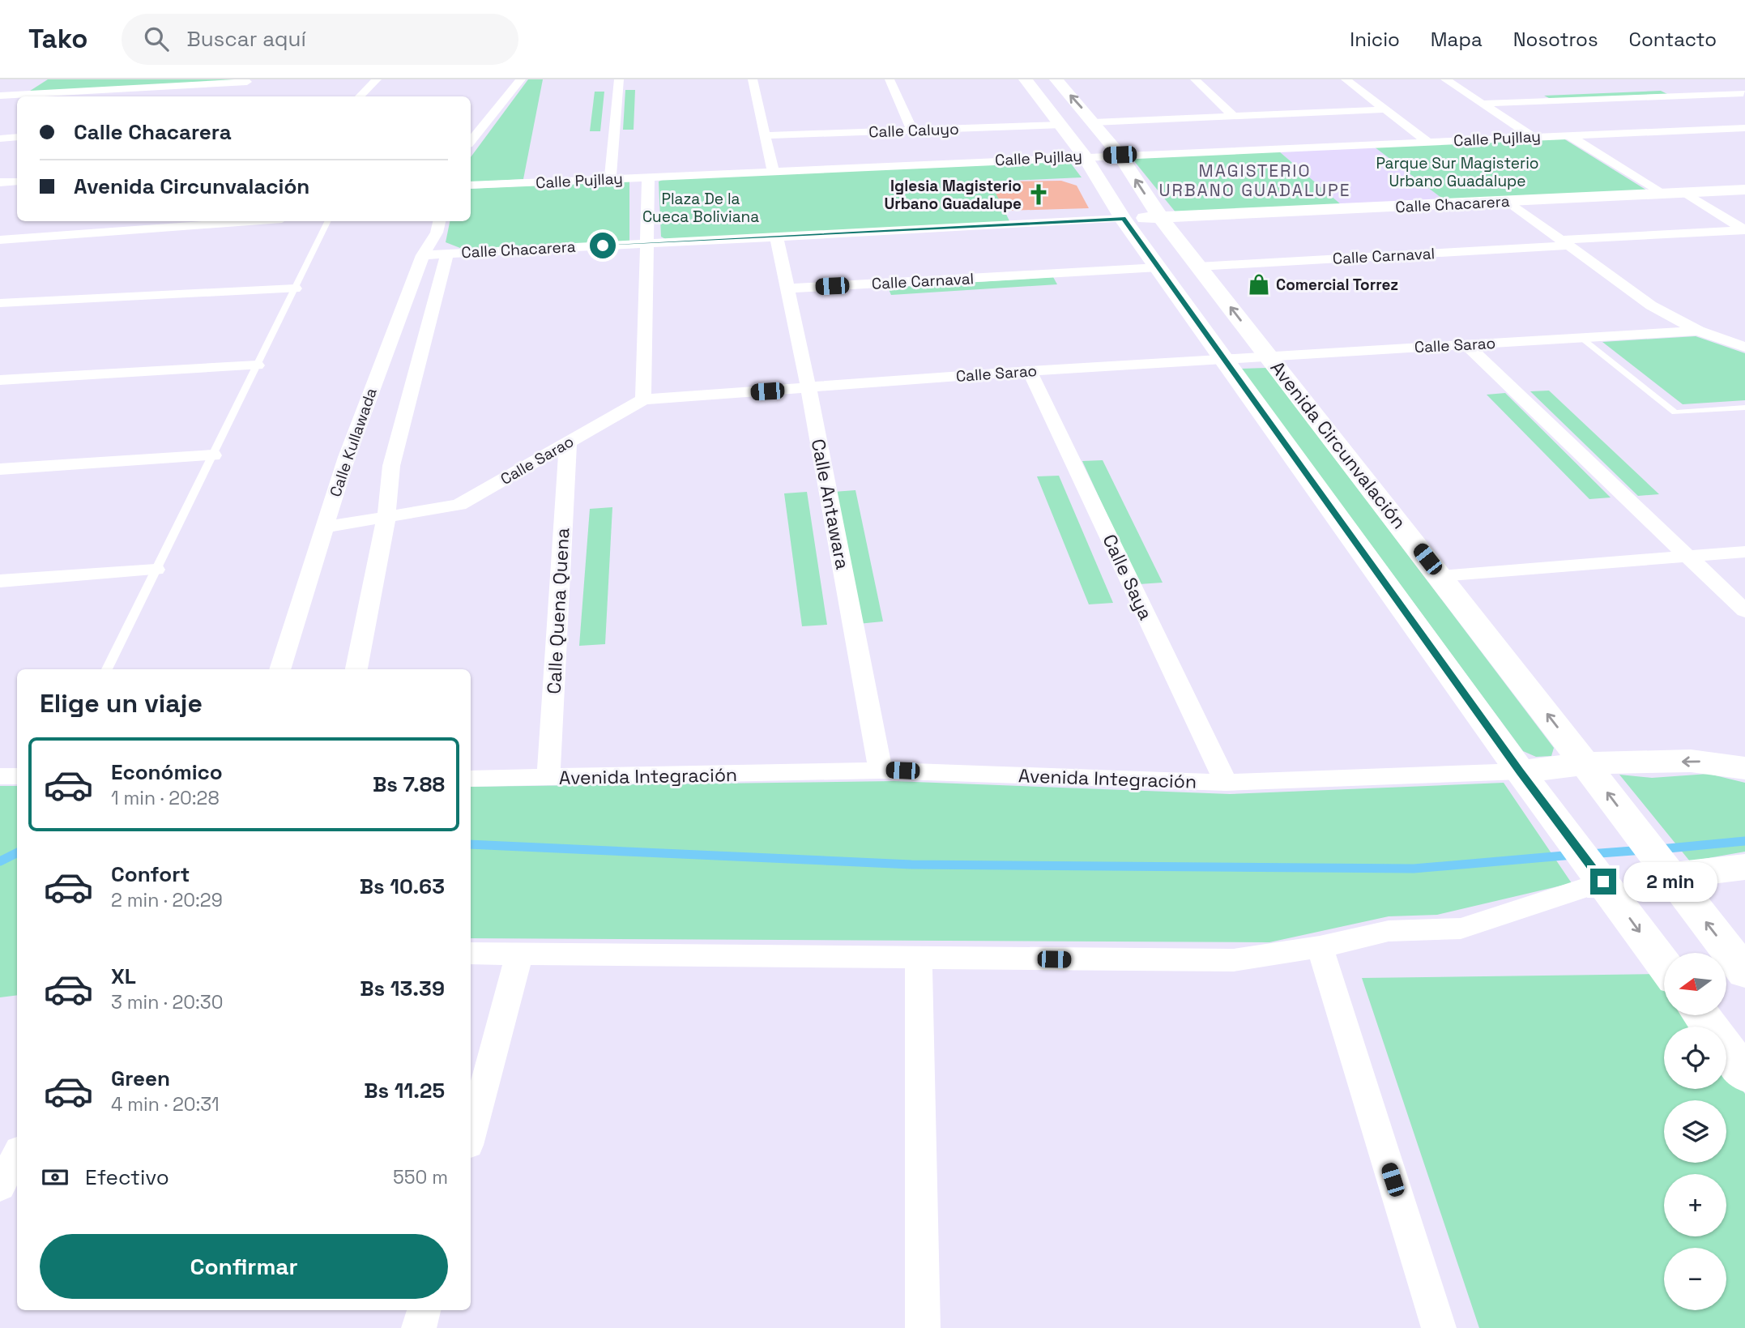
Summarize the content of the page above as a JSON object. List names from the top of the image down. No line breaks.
{"streets":{"main road":["Calle Chacarera","Avenida Circunvalación","Avenida Integración"],"street":["Calle Caluyo","Calle Pujllay","Calle Carnaval","Calle Sarao","Calle Kullawada","Calle Antawara","Calle Saya","Calle Quena Quena"]},"crossings":[["Calle Caluyo","Avenida Circunvalación"],["Calle Pujllay","Avenida Circunvalación"],["Calle Chacarera","Calle Kullawada"],["Calle Chacarera","Avenida Circunvalación"],["Calle Chacarera","Calle Antawara"],["Calle Carnaval","Avenida Circunvalación"],["Calle Carnaval","Calle Antawara"],["Calle Sarao","Calle Kullawada"],["Calle Sarao","Avenida Circunvalación"],["Calle Sarao","Calle Antawara"],["Calle Sarao","Calle Saya"],["Calle Sarao","Calle Quena Quena"],["Avenida Circunvalación","Avenida Integración"],["Calle Antawara","Avenida Integración"],["Calle Saya","Avenida Integración"],["Calle Quena Quena","Avenida Integración"]],"districts":["MAGISTERIO URBANO GUADALUPE"],"parks":["Parque Sur Magisterio Urbano Guadalupe","Plaza De la Cueca Boliviana"],"places":{"church":["Iglesia Magisterio Urbano Guadalupe"],"shop":["Comercial Torrez"]},"north":"left","page":{"header":"Tako","search":"Buscar aquí","nav":["Inicio","Mapa","Nosotros","Contacto"],"banner":["Calle Chacarera","Avenida Circunvalación"],"heading":"Elige un viaje","list":[{"name":"Económico","note":"1 min · 20:28","value":"Bs 7.88"},{"name":"Confort","note":"2 min · 20:29","value":"Bs 10.63"},{"name":"XL","note":"3 min · 20:30","value":"Bs 13.39"},{"name":"Green","note":"4 min · 20:31","value":"Bs 11.25"}],"bubble":"2 min","map_buttons":["+","−"],"pay":["Efectivo","550 m"],"buttons":"Confirmar"}}
